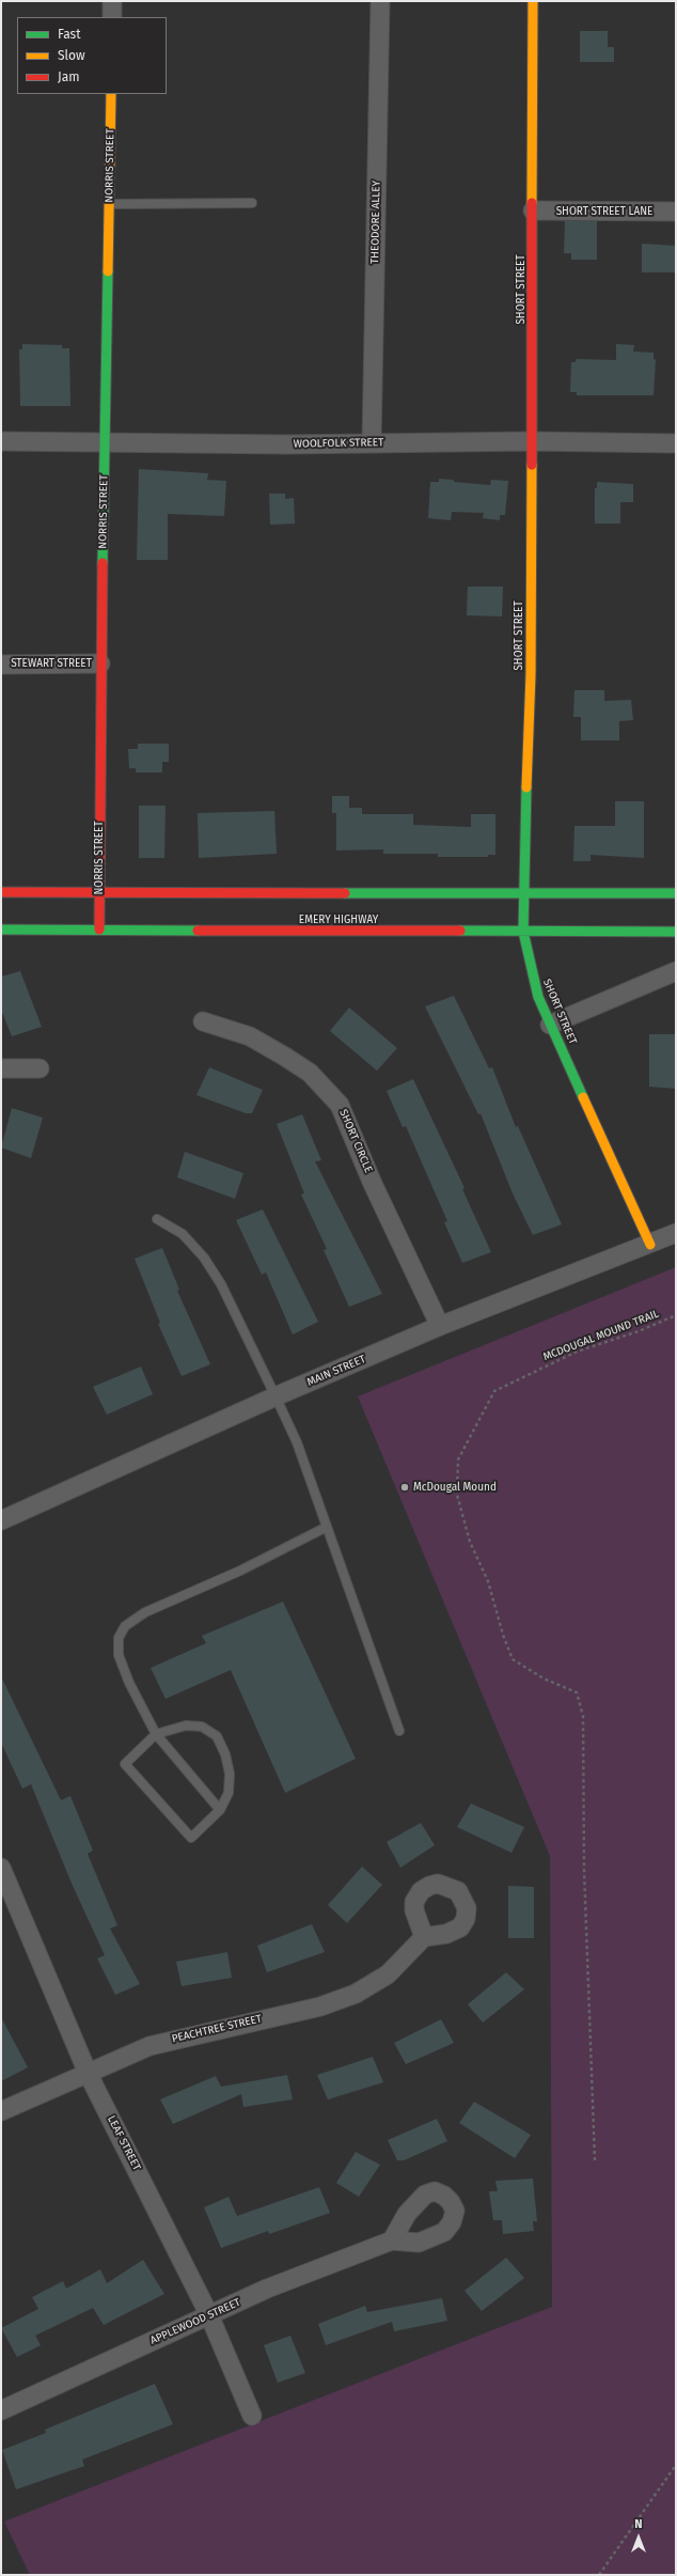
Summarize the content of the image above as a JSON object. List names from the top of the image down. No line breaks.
{"streets":{"main road":["NORRIS STREET","SHORT STREET","EMERY HIGHWAY"],"street":["SHORT STREET LANE","THEODORE ALLEY","WOOLFOLK STREET","STEWART STREET","SHORT CIRCLE","MAIN STREET","PEACHTREE STREET","LEAF STREET","APPLEWOOD STREET"],"path":["MCDOUGAL MOUND TRAIL"]},"crossings":[["NORRIS STREET","WOOLFOLK STREET"],["NORRIS STREET","STEWART STREET"],["NORRIS STREET","EMERY HIGHWAY"],["SHORT STREET LANE","SHORT STREET"],["THEODORE ALLEY","WOOLFOLK STREET"],["SHORT STREET","WOOLFOLK STREET"],["SHORT STREET","EMERY HIGHWAY"],["SHORT STREET","MAIN STREET"],["SHORT CIRCLE","MAIN STREET"],["PEACHTREE STREET","LEAF STREET"],["LEAF STREET","APPLEWOOD STREET"]],"places":["McDougal Mound"],"legend":["Fast","Slow","Jam"],"north":"top"}
